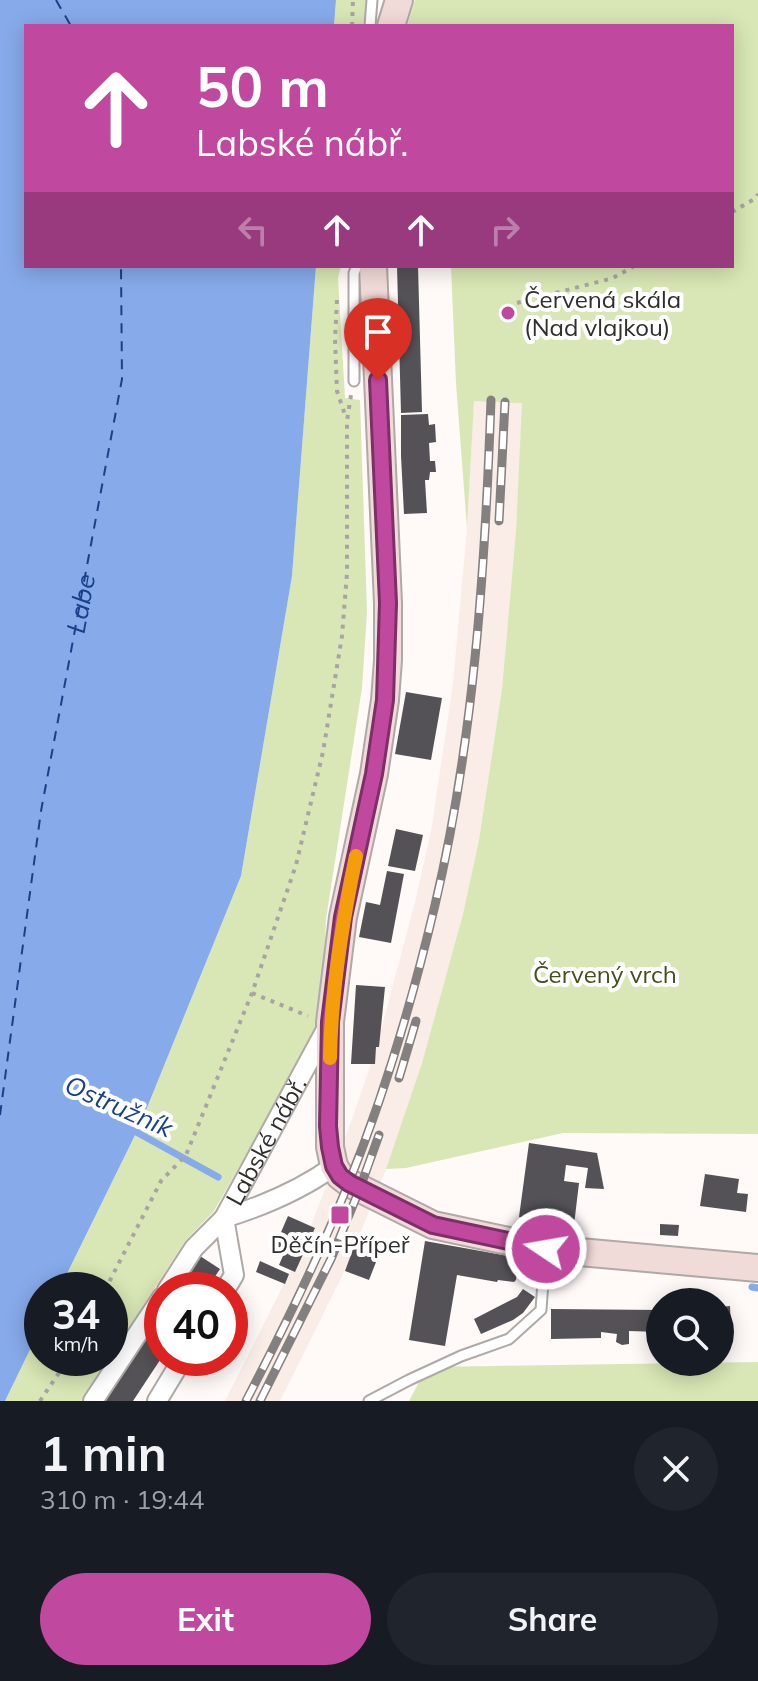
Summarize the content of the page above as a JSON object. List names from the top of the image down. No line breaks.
{"streets":{"street":["Labské nábř."]},"water":["Labe","Ostružník"],"parks":["Červený vrch"],"places":{"other":["Červená skála (Nad vlajkou)"],"transit":["Děčín-Přípeř"]},"page":{"turn":["50 m","Labské nábř."],"speed":"34 km/h","limit":"40","heading":["1 min","310 m · 19:44"],"buttons":["Exit","Share"]}}
